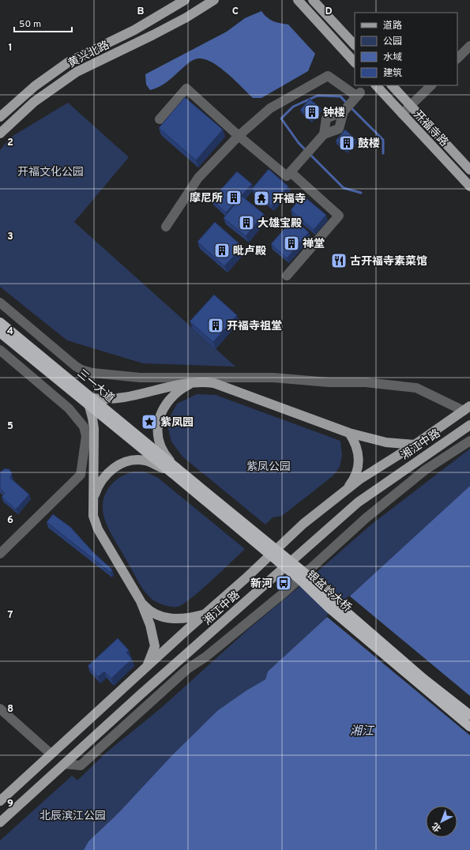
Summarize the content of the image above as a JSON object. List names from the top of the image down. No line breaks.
{"streets":{"highway":["三一大道","银盆岭大桥"],"main road":["黄兴北路","开福寺路","湘江中路"]},"crossings":[["三一大道","银盆岭大桥"]],"water":["湘江"],"parks":["开福文化公园","紫凤公园","北辰滨江公园"],"places":{"building":["钟楼","鼓楼","摩尼所","大雄宝殿","禅堂","毗卢殿","开福寺祖堂"],"temple":["开福寺"],"restaurant":["古开福寺素菜馆"],"place":["紫凤园"],"bus stop":["新河"]},"legend":["道路","公园","水域","建筑"],"scale_bar":"50 m","north":"bottom left","grid":{"columns":["B","C","D"],"rows":["1","2","3","4","5","6","7","8","9"]}}
